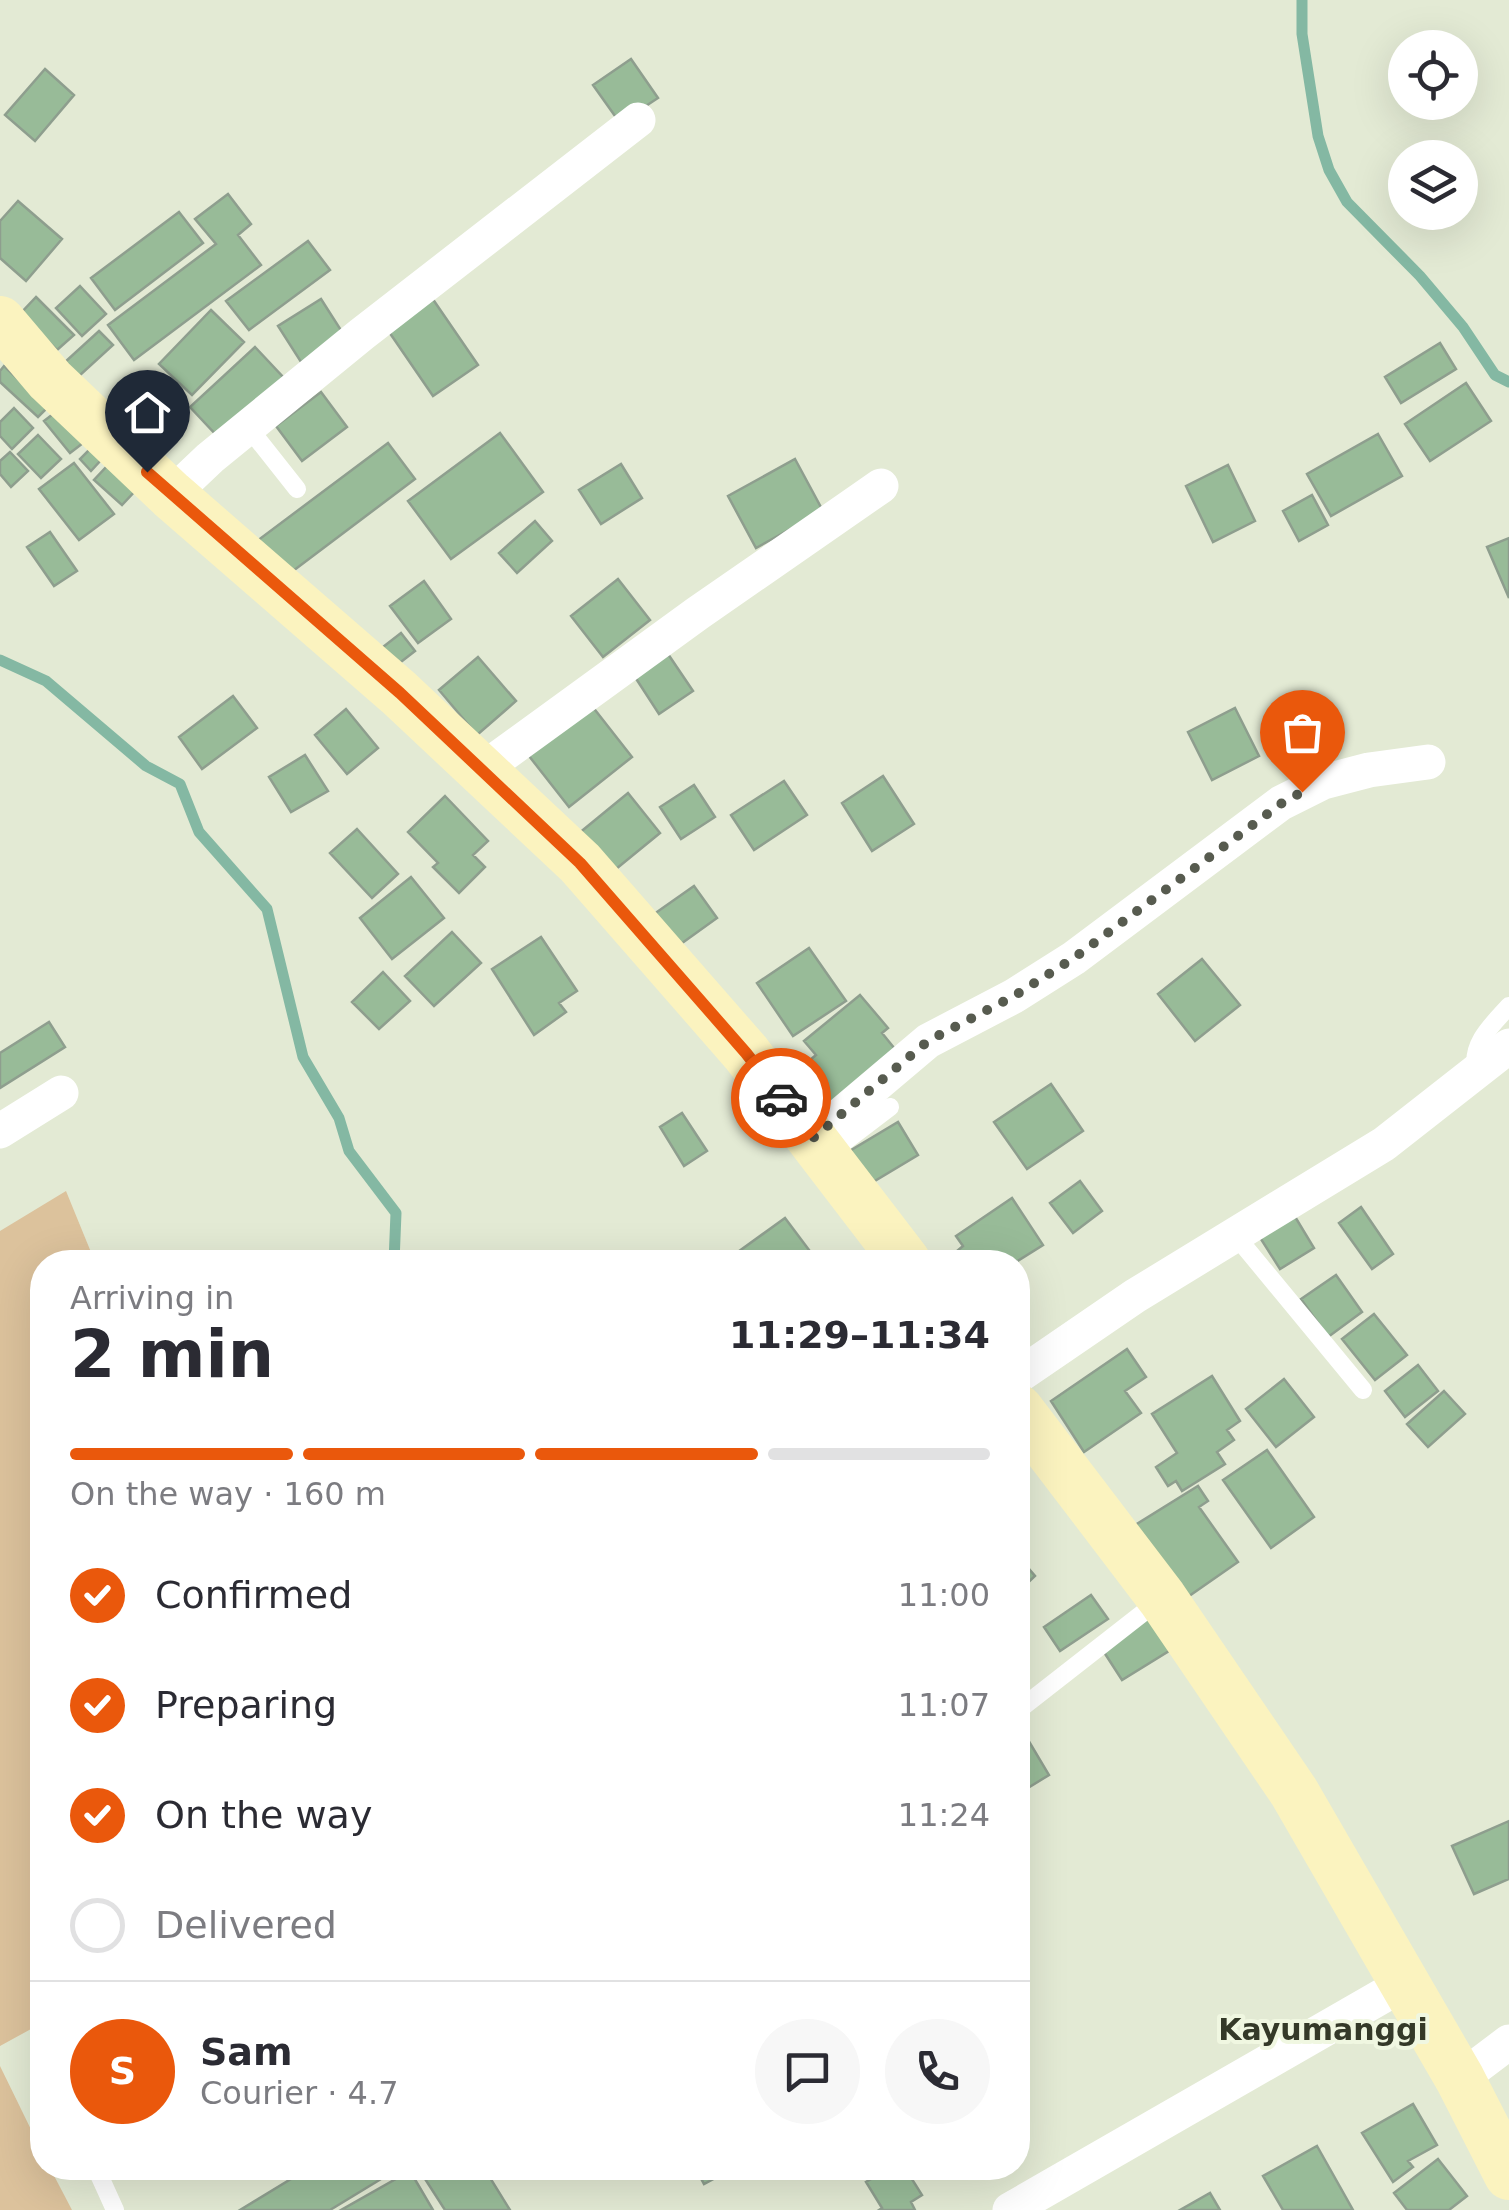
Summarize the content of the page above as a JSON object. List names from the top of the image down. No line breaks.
{"districts":["Kayumanggi"],"page":{"heading":["2 min","Arriving in","11:29–11:34"],"panel":["Sam","Courier · 4.7"],"bar":"On the way · 160 m","list":[["Confirmed","11:00"],["Preparing","11:07"],["On the way","11:24"],"Delivered"],"round":"S"}}
